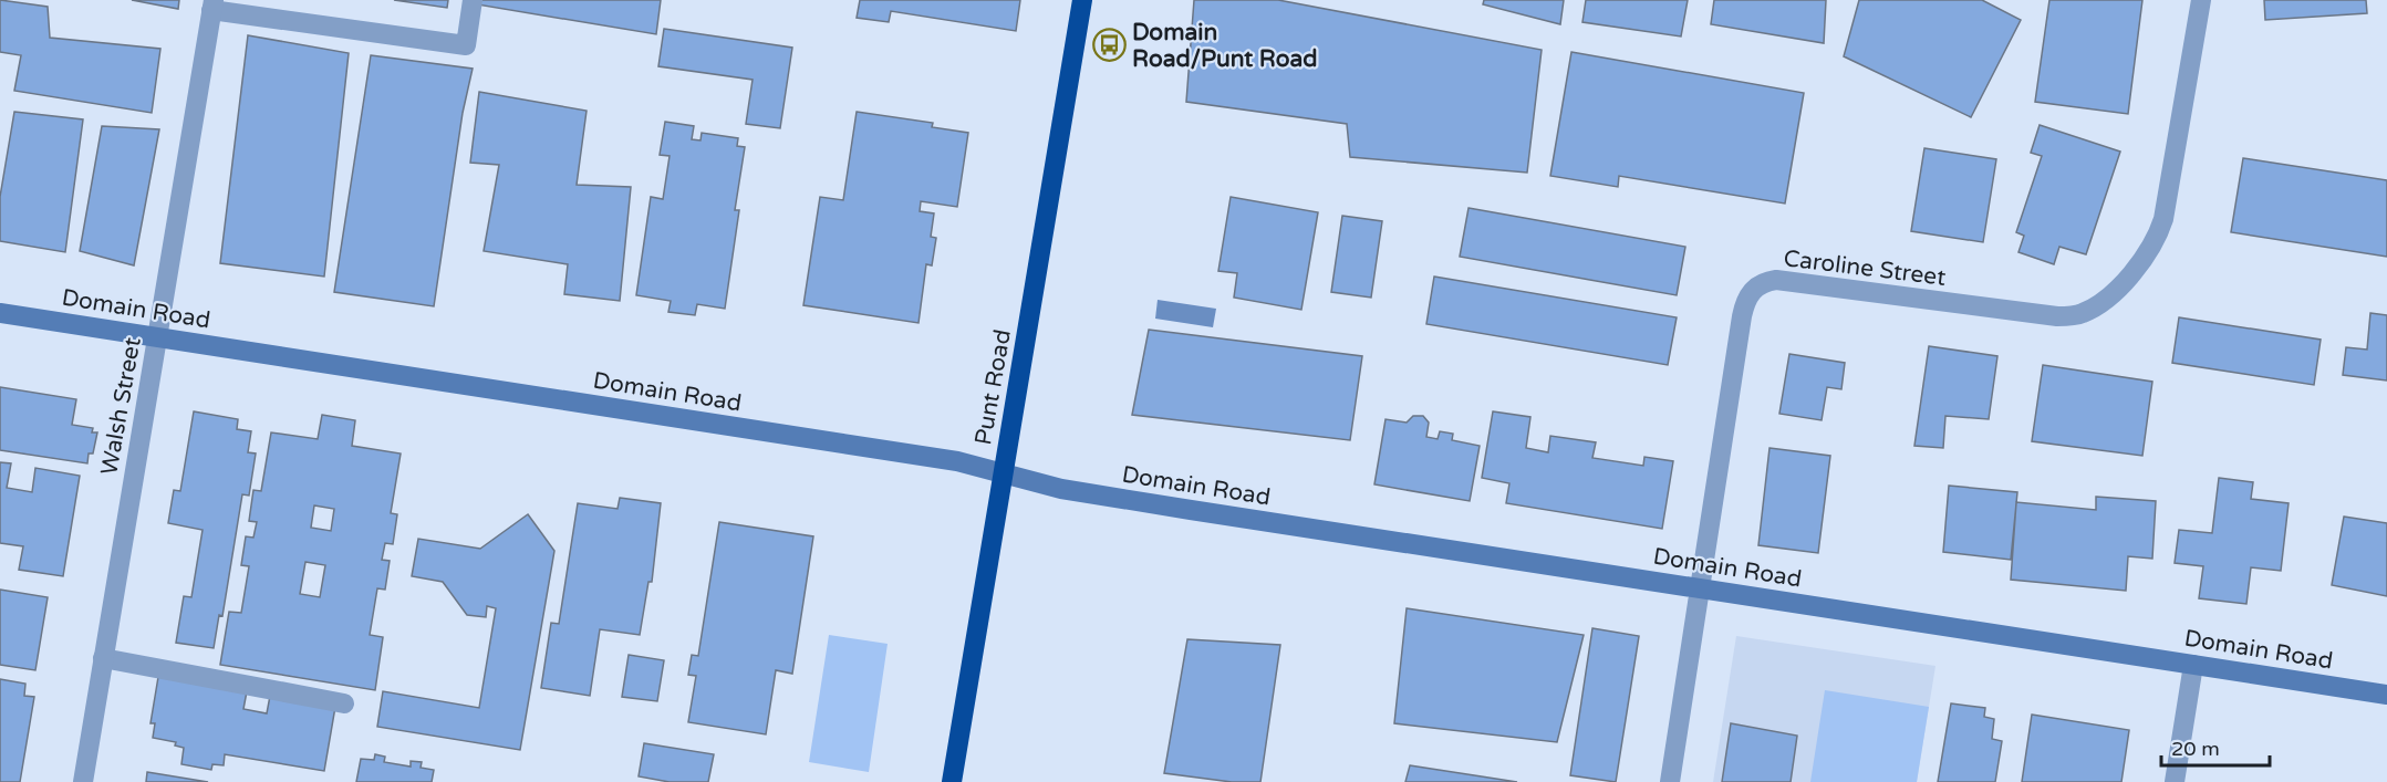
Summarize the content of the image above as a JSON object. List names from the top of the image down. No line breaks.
{"streets":{"highway":["Punt Road"],"street":["Caroline Street","Domain Road","Walsh Street"]},"crossings":[["Caroline Street","Domain Road"],["Domain Road","Punt Road"],["Domain Road","Walsh Street"]],"places":{"bus stop":["Domain Road/Punt Road"]},"scale_bar":"20 m"}
